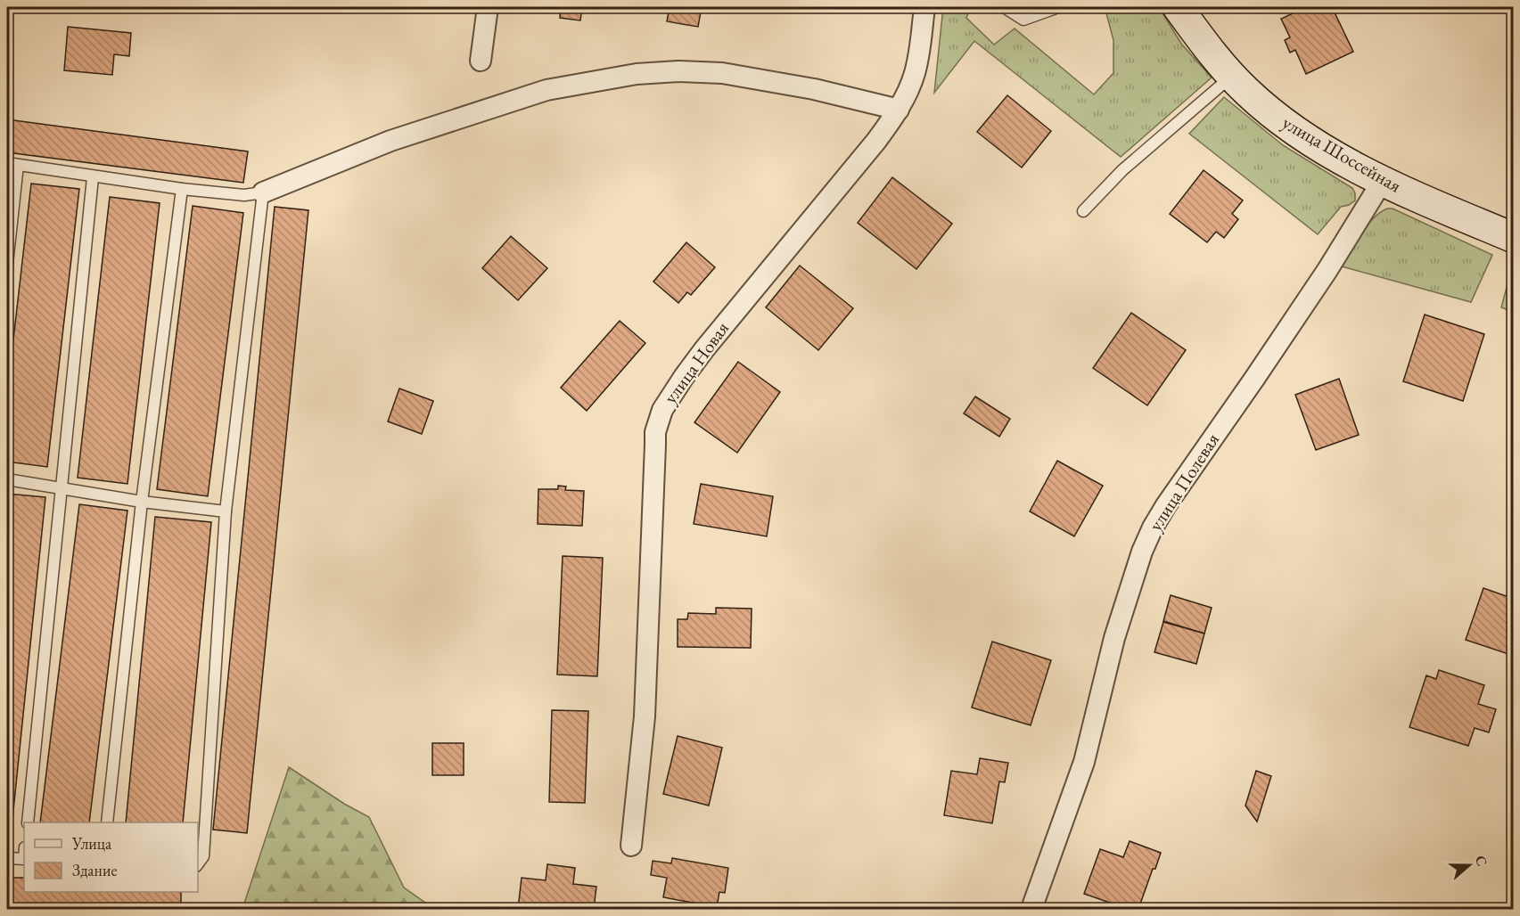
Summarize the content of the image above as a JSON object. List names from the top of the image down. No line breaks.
{"streets":{"street":["улица Шоссейная","улица Новая","улица Полевая"]},"crossings":[["улица Шоссейная","улица Полевая"]],"legend":["Улица","Здание"],"north":"right"}
